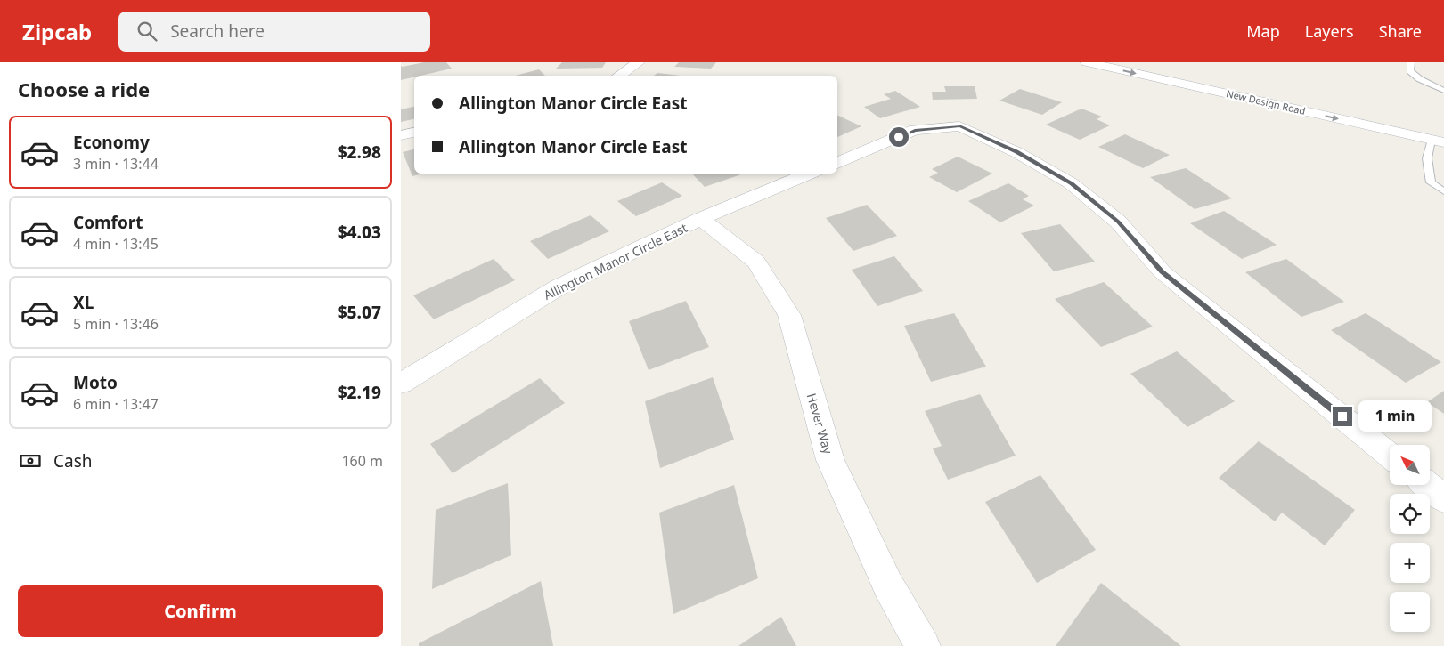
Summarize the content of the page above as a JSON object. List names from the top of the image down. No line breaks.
{"streets":{"street":["New Design Road","Allington Manor Circle East","Hever Way"]},"crossings":[["Allington Manor Circle East","Hever Way"]],"north":"top left","page":{"header":"Zipcab","search":"Search here","nav":["Map","Layers","Share"],"heading":"Choose a ride","banner":["Allington Manor Circle East","Allington Manor Circle East"],"list":[{"name":"Economy","note":"3 min · 13:44","value":"$2.98"},{"name":"Comfort","note":"4 min · 13:45","value":"$4.03"},{"name":"XL","note":"5 min · 13:46","value":"$5.07"},{"name":"Moto","note":"6 min · 13:47","value":"$2.19"}],"bubble":"1 min","pay":["Cash","160 m"],"map_buttons":["+","−"],"buttons":"Confirm"}}
